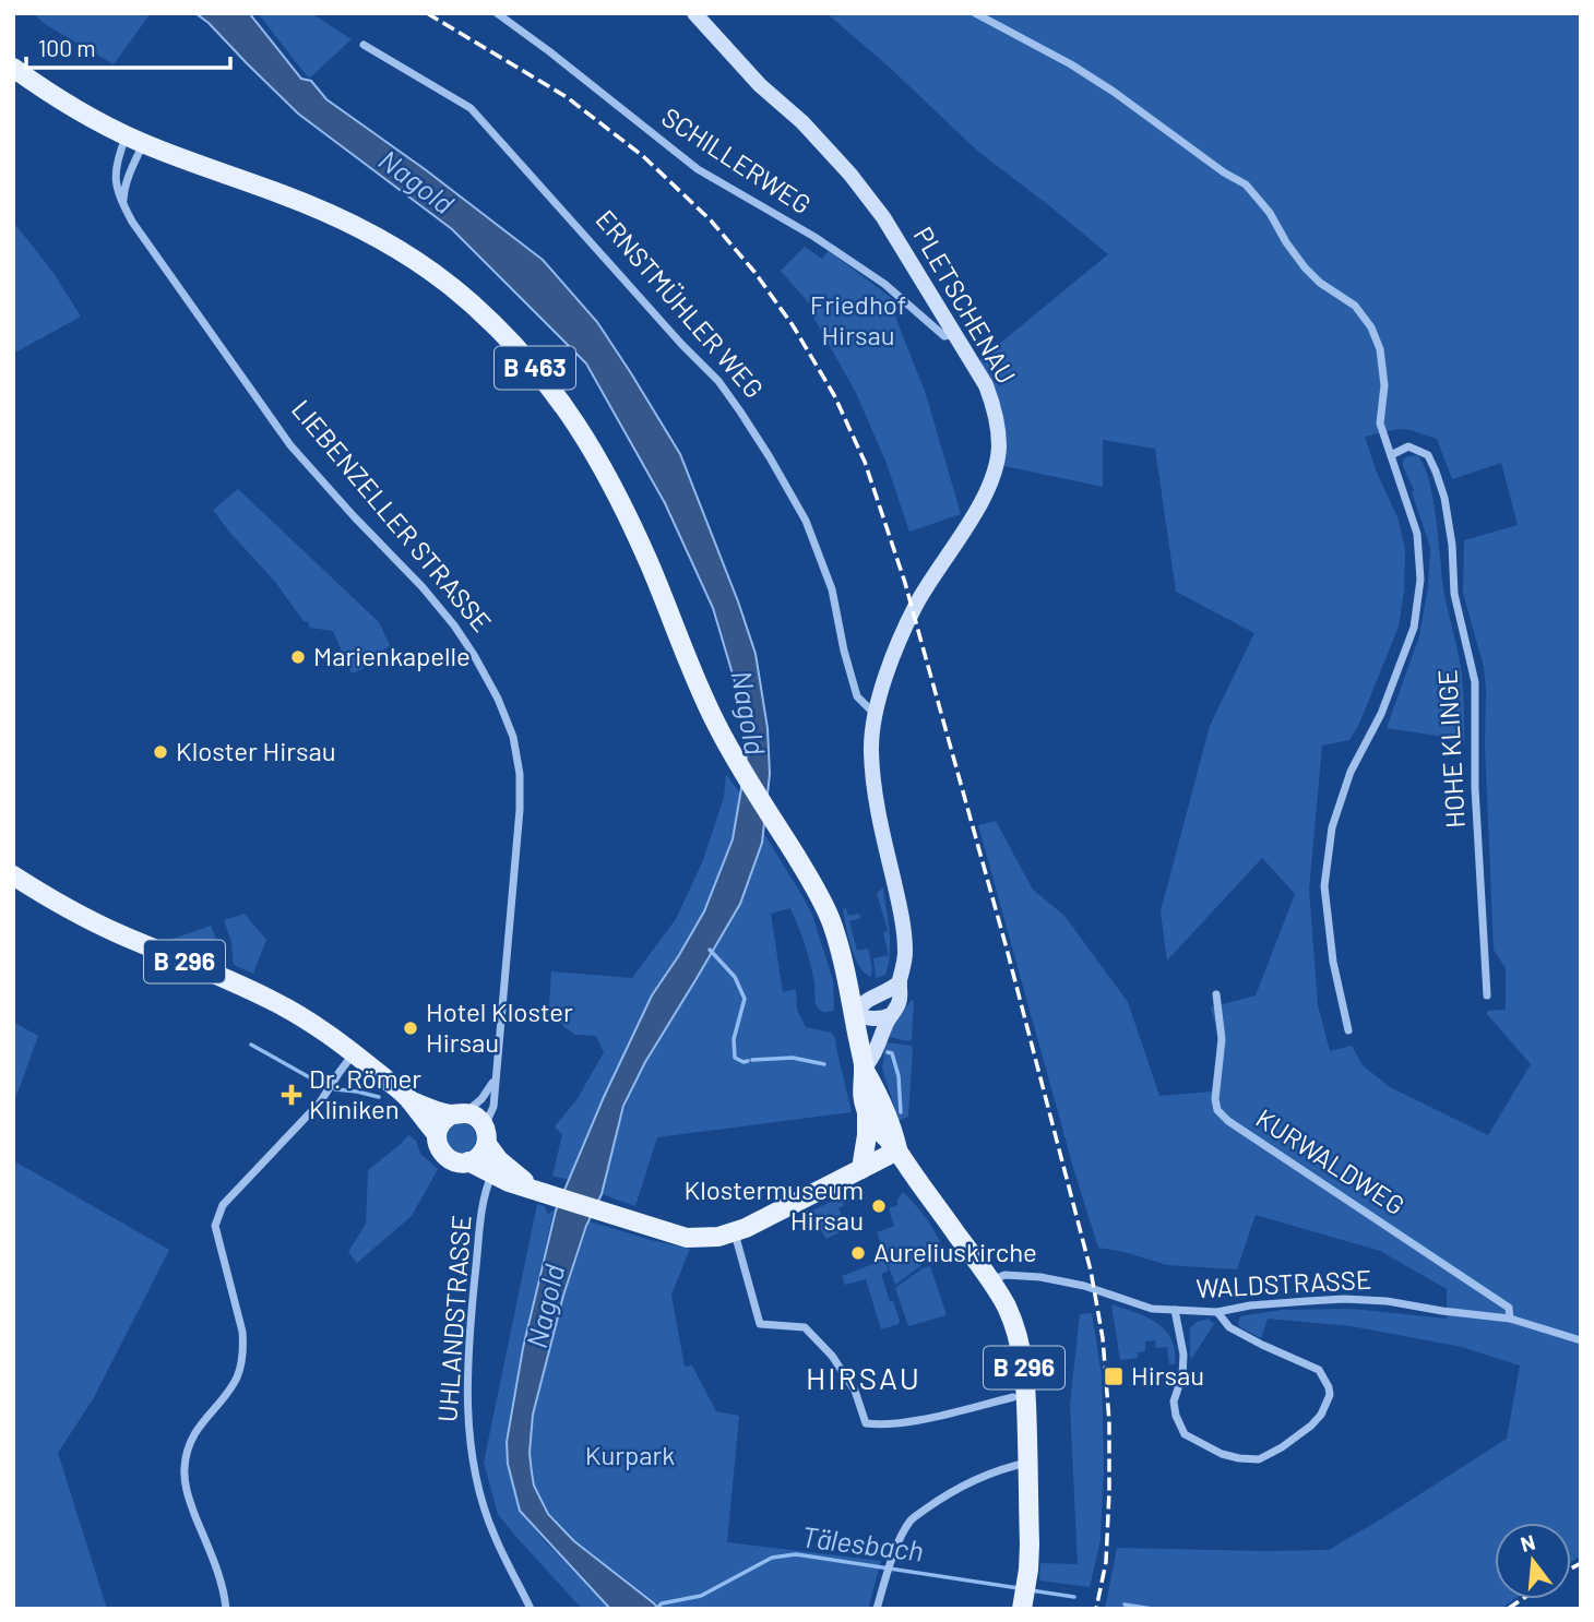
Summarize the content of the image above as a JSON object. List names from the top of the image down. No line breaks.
{"streets":{"main road":["PLETSCHENAU","B 463","B 296"],"street":["SCHILLERWEG","ERNSTMÜHLER WEG","LIEBENZELLER STRASSE","HOHE KLINGE","KURWALDWEG","WALDSTRASSE","UHLANDSTRASSE"]},"crossings":[["SCHILLERWEG","PLETSCHENAU"],["ERNSTMÜHLER WEG","PLETSCHENAU"],["B 463","LIEBENZELLER STRASSE"],["B 463","B 296"],["LIEBENZELLER STRASSE","B 296"],["B 296","WALDSTRASSE"],["B 296","UHLANDSTRASSE"],["KURWALDWEG","WALDSTRASSE"]],"districts":["HIRSAU"],"water":["Nagold","Tälesbach"],"parks":["Friedhof Hirsau","Kurpark"],"places":{"other":["Marienkapelle","Kloster Hirsau","Hotel Kloster Hirsau","Klostermuseum Hirsau","Aureliuskirche"],"health":["Dr. Römer Kliniken"],"transit":["Hirsau"]},"scale_bar":"100 m","north":"top"}
